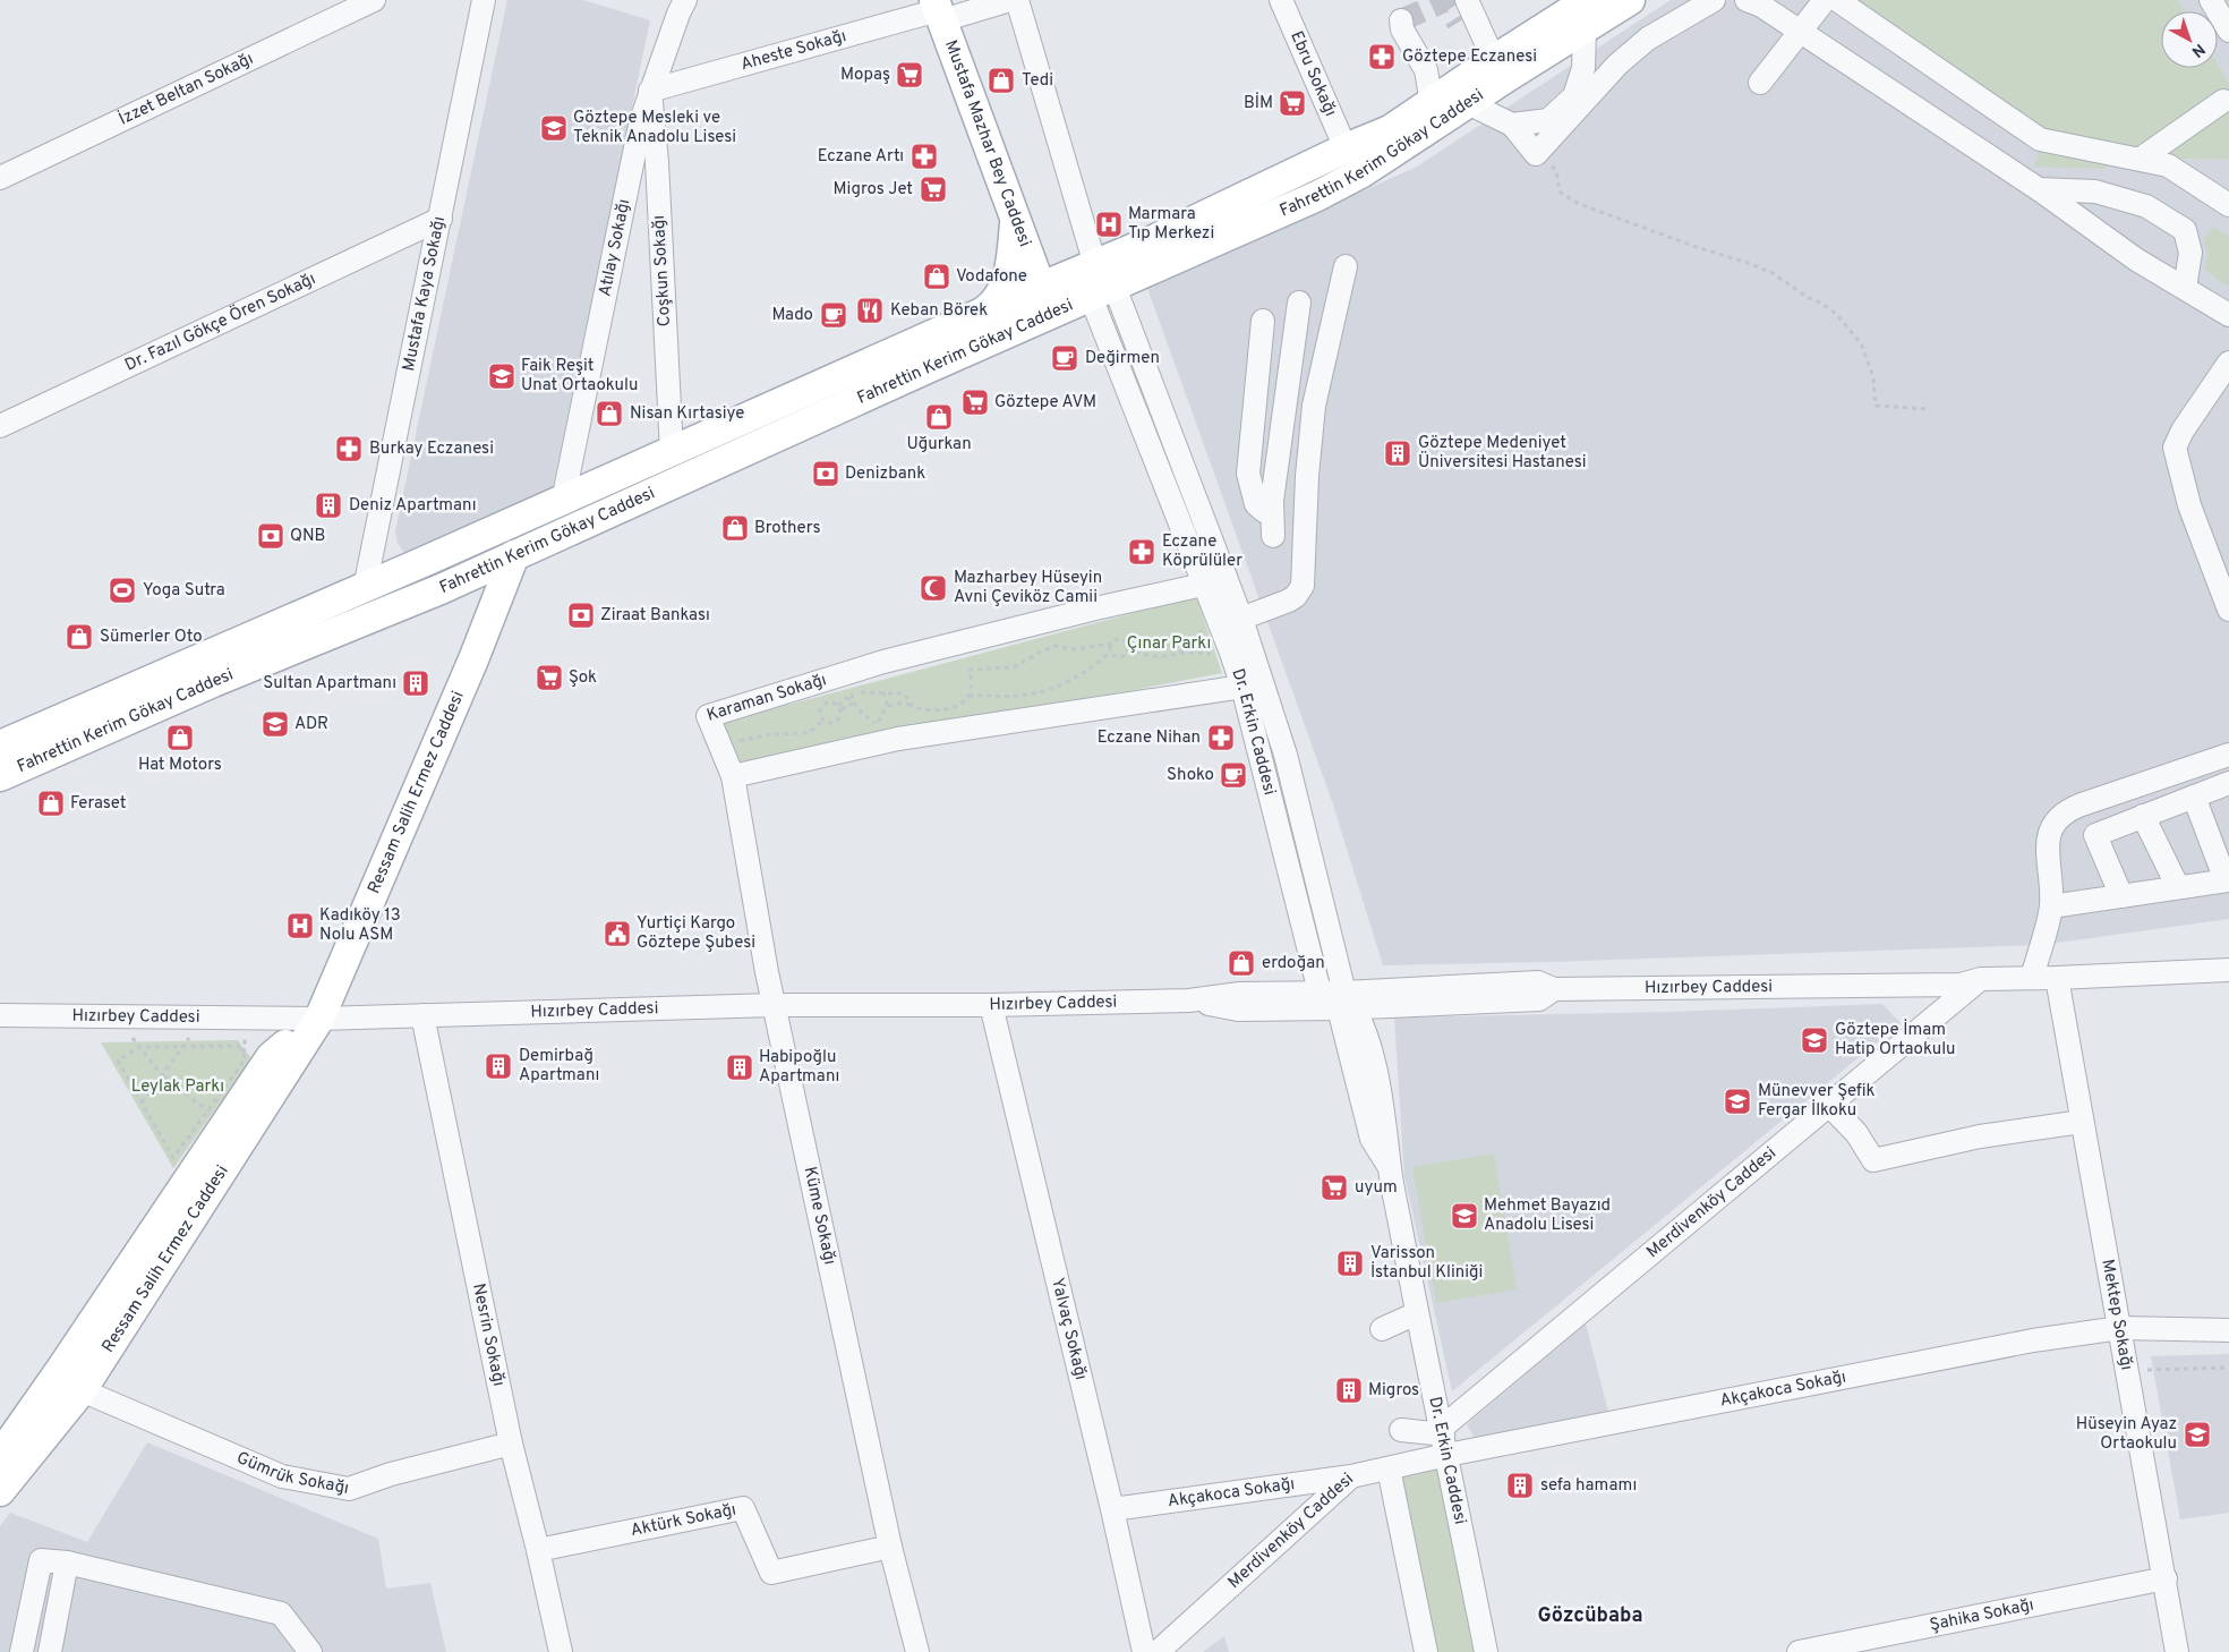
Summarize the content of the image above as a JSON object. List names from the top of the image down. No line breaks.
{"streets":{"main road":["Mustafa Mazhar Bey Caddesi","Fahrettin Kerim Gökay Caddesi","Ressam Salih Ermez Caddesi"],"street":["Aheste Sokağı","Ebru Sokağı","İzzet Beltan Sokağı","Atılay Sokağı","Coşkun Sokağı","Mustafa Kaya Sokağı","Dr. Fazıl Gökçe Ören Sokağı","Karaman Sokağı","Dr. Erkin Caddesi","Hızırbey Caddesi","Merdivenköy Caddesi","Küme Sokağı","Mektep Sokağı","Yalvaç Sokağı","Nesrin Sokağı","Akçakoca Sokağı","Gümrük Sokağı","Aktürk Sokağı","Şahika Sokağı"]},"crossings":[["Aheste Sokağı","Mustafa Mazhar Bey Caddesi"],["Aheste Sokağı","Atılay Sokağı"],["Aheste Sokağı","Coşkun Sokağı"],["Ebru Sokağı","Fahrettin Kerim Gökay Caddesi"],["Mustafa Mazhar Bey Caddesi","Fahrettin Kerim Gökay Caddesi"],["Fahrettin Kerim Gökay Caddesi","Atılay Sokağı"],["Fahrettin Kerim Gökay Caddesi","Coşkun Sokağı"],["Fahrettin Kerim Gökay Caddesi","Mustafa Kaya Sokağı"],["Fahrettin Kerim Gökay Caddesi","Dr. Erkin Caddesi"],["Atılay Sokağı","Coşkun Sokağı"],["Mustafa Kaya Sokağı","Dr. Fazıl Gökçe Ören Sokağı"],["Karaman Sokağı","Dr. Erkin Caddesi"],["Karaman Sokağı","Küme Sokağı"],["Dr. Erkin Caddesi","Hızırbey Caddesi"],["Dr. Erkin Caddesi","Merdivenköy Caddesi"],["Dr. Erkin Caddesi","Akçakoca Sokağı"],["Ressam Salih Ermez Caddesi","Hızırbey Caddesi"],["Ressam Salih Ermez Caddesi","Gümrük Sokağı"],["Hızırbey Caddesi","Küme Sokağı"],["Hızırbey Caddesi","Mektep Sokağı"],["Hızırbey Caddesi","Yalvaç Sokağı"],["Hızırbey Caddesi","Nesrin Sokağı"],["Merdivenköy Caddesi","Akçakoca Sokağı"],["Küme Sokağı","Aktürk Sokağı"],["Mektep Sokağı","Akçakoca Sokağı"],["Mektep Sokağı","Şahika Sokağı"],["Yalvaç Sokağı","Akçakoca Sokağı"],["Nesrin Sokağı","Gümrük Sokağı"],["Nesrin Sokağı","Aktürk Sokağı"]],"districts":["Gözcübaba"],"parks":["Çınar Parkı","Leylak Parkı"],"places":{"pharmacy":["Göztepe Eczanesi","Eczane Artı","Burkay Eczanesi","Eczane Köprülüler","Eczane Nihan"],"supermarket":["Mopaş","BİM","Migros Jet","Göztepe AVM","Şok","uyum"],"shop":["Tedi","Vodafone","Nisan Kırtasiye","Uğurkan","Brothers","Sümerler Oto","Hat Motors","Feraset","erdoğan"],"school or university":["Göztepe Mesleki ve Teknik Anadolu Lisesi","Faik Reşit Unat Ortaokulu","ADR","Göztepe İmam Hatip Ortaokulu","Münevver Şefik Fergar İlkoku","Mehmet Bayazıd Anadolu Lisesi","Hüseyin Ayaz Ortaokulu"],"hospital":["Marmara Tıp Merkezi","Kadıköy 13 Nolu ASM"],"restaurant":["Keban Börek"],"cafe":["Mado","Değirmen","Shoko"],"building":["Göztepe Medeniyet Üniversitesi Hastanesi","Deniz Apartmanı","Sultan Apartmanı","Demirbağ Apartmanı","Habipoğlu Apartmanı","Varisson İstanbul Kliniği","Migros","sefa hamamı"],"bank":["Denizbank","QNB","Ziraat Bankası"],"mosque":["Mazharbey Hüseyin Avni Çeviköz Camii"],"sports":["Yoga Sutra"],"public building":["Yurtiçi Kargo Göztepe Şubesi"]},"north":"bottom right"}
